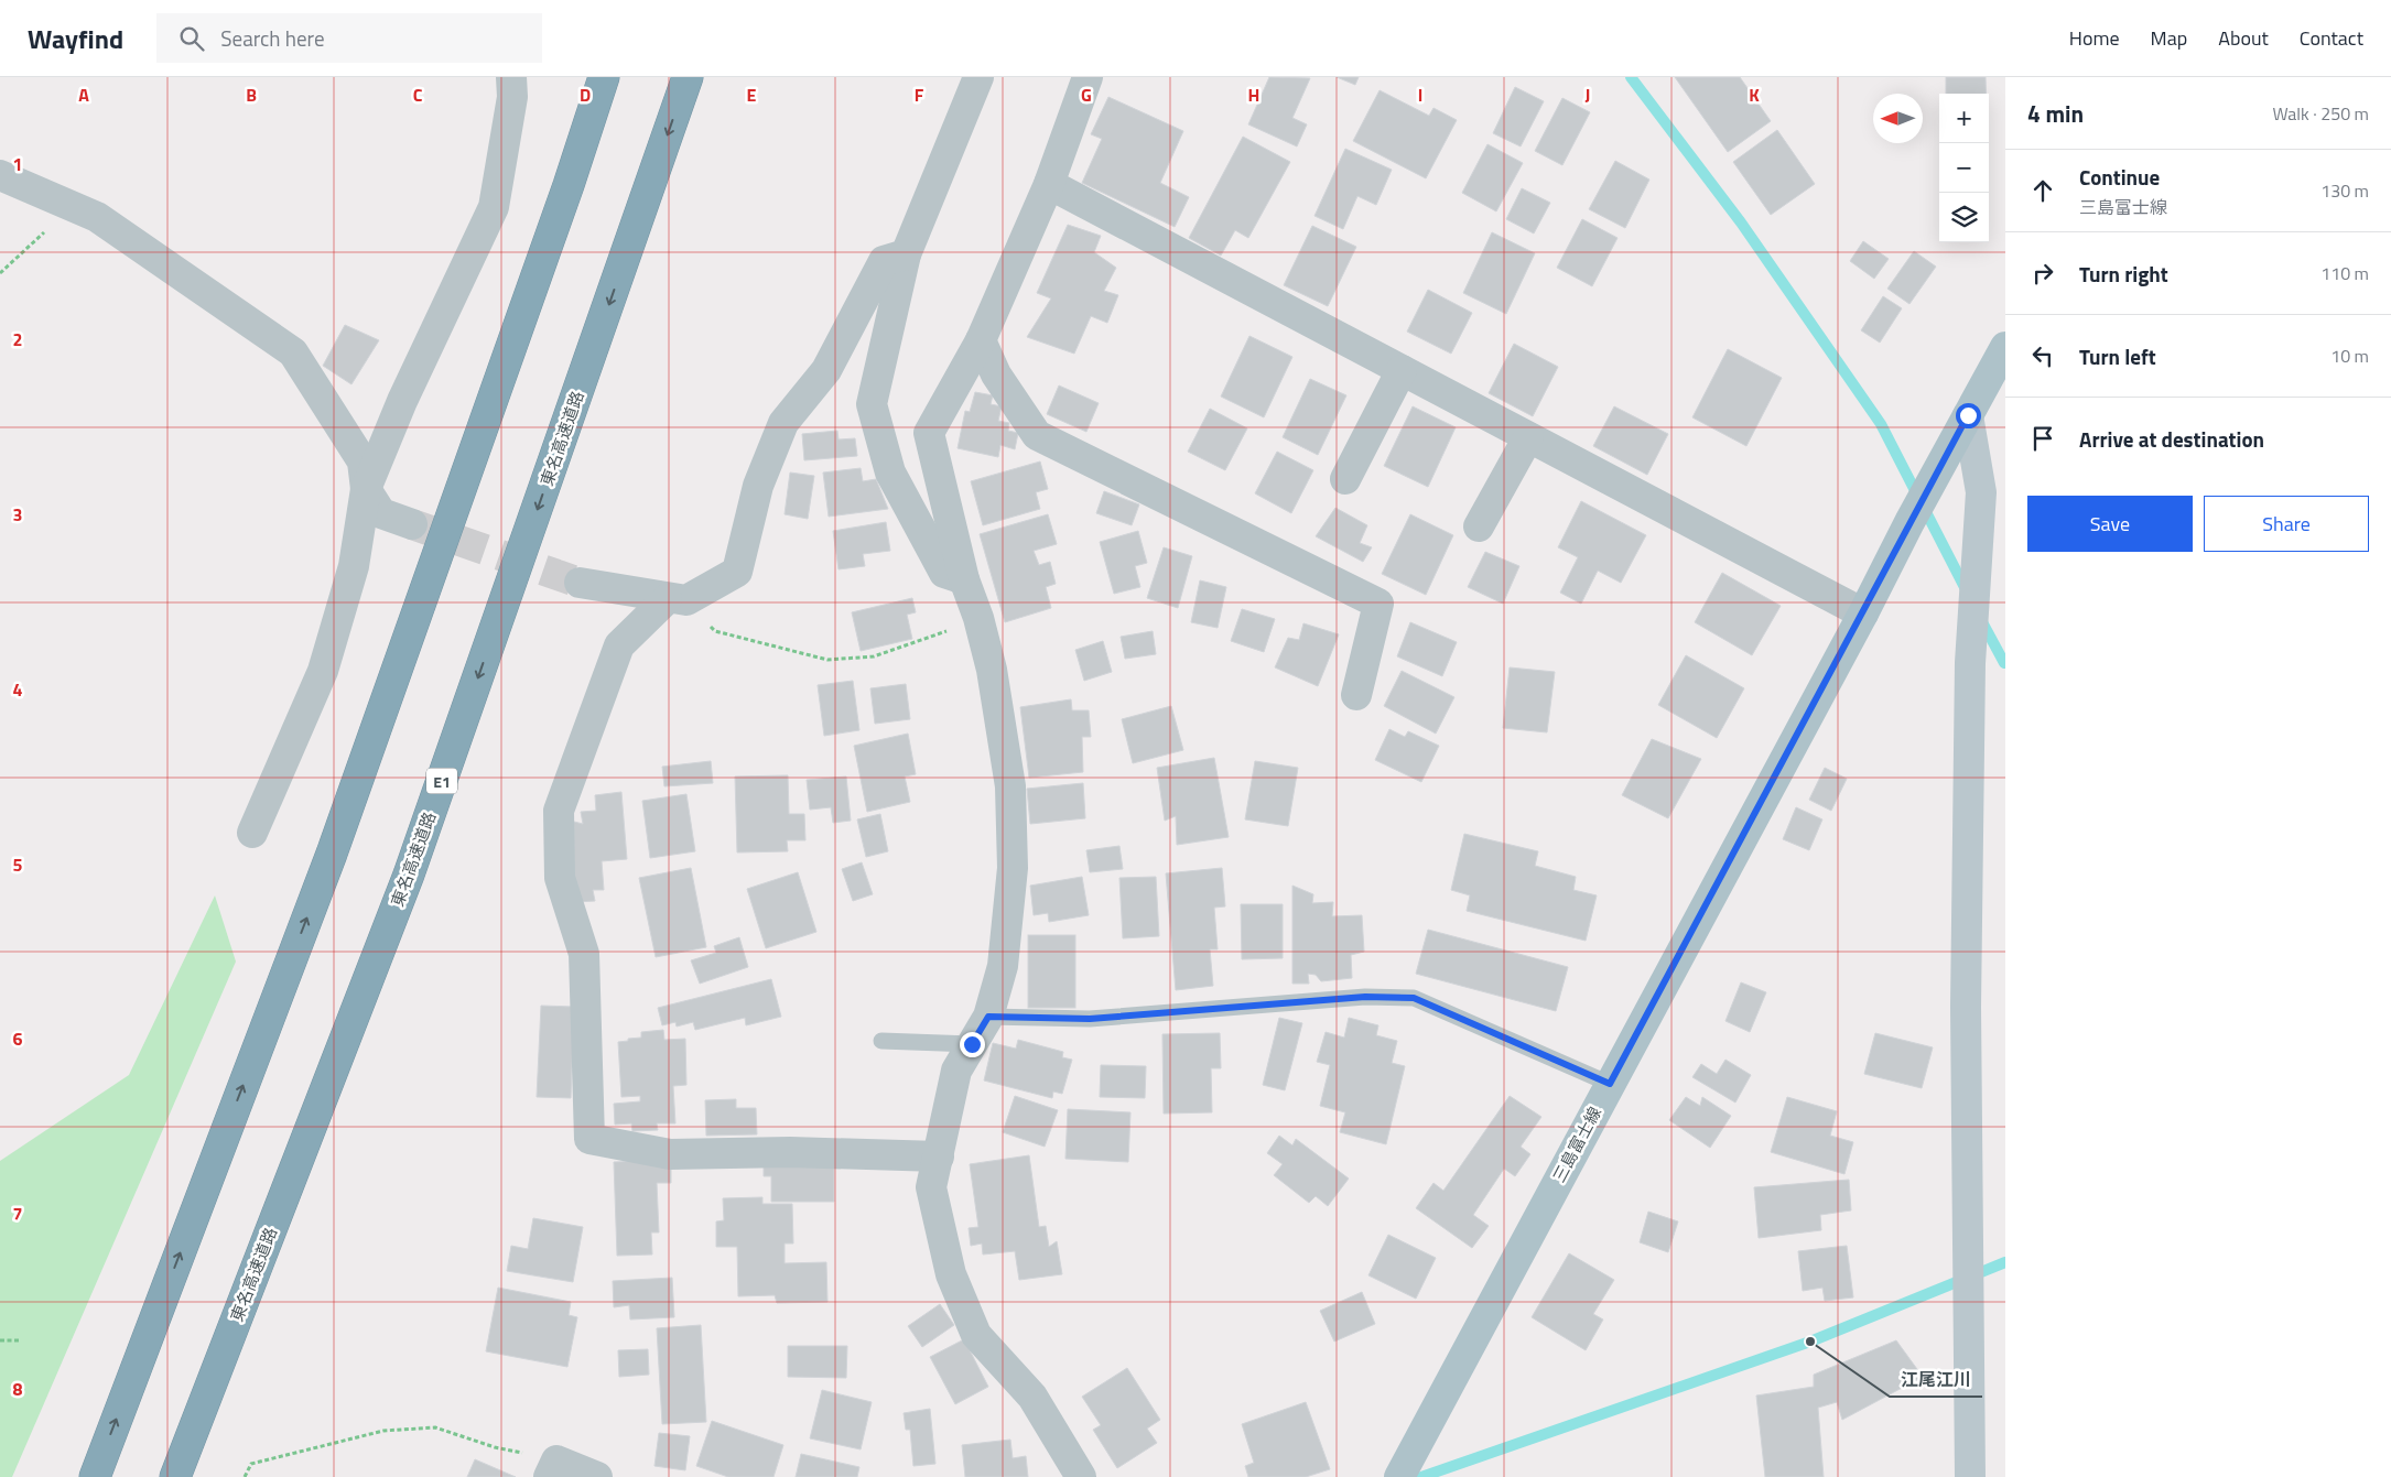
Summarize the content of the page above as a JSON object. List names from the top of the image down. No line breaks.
{"streets":{"highway":["東名高速道路","E1"],"main road":["三島富士線"]},"places":["江尾江川"],"north":"left","page":{"header":"Wayfind","search":"Search here","nav":["Home","Map","About","Contact"],"heading":["4 min","Walk · 250 m"],"map_buttons":["+","−"],"list":[["Continue","三島富士線","130 m"],["Turn right","110 m"],["Turn left","10 m"],"Arrive at destination"],"buttons":["Save","Share"]},"grid":{"columns":["A","B","C","D","E","F","G","H","I","J","K"],"rows":["1","2","3","4","5","6","7","8"]}}
